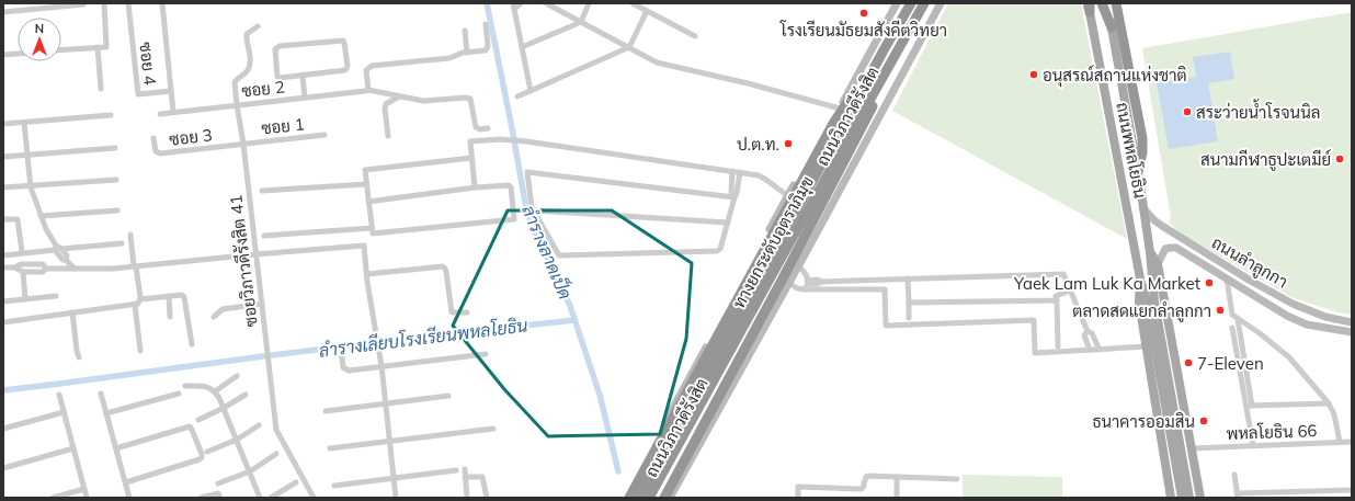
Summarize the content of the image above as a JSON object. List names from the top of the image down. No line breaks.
{"streets":{"highway":["ถนนวิภาวดีรังสิต","ทางยกระดับอุตราภิมุข"],"main road":["ถนนพหลโยธิน","ถนนลำลูกกา"],"street":["ซอย 4","ซอย 2","ซอย 1","ซอย 3","ซอยวิภาวดีรังสิต 41","พหลโยธิน 66"]},"crossings":[["ซอย 2","ซอยวิภาวดีรังสิต 41"],["ซอย 1","ซอย 3"],["ซอย 1","ซอยวิภาวดีรังสิต 41"],["ซอย 3","ซอยวิภาวดีรังสิต 41"],["ถนนพหลโยธิน","ถนนลำลูกกา"],["ถนนพหลโยธิน","พหลโยธิน 66"]],"water":["ลำรางลาดเป็ด","ลำรางเลียบโรงเรียนพหลโยธิน"],"places":["โรงเรียนมัธยมสังคีตวิทยา","อนุสรณ์สถานแห่งชาติ","สระว่ายน้ำโรจนนิล","ป.ต.ท.","สนามกีฬาธูปะเตมีย์","Yaek Lam Luk Ka Market","ตลาดสดแยกลำลูกกา","7-Eleven","ธนาคารออมสิน"],"north":"top"}
